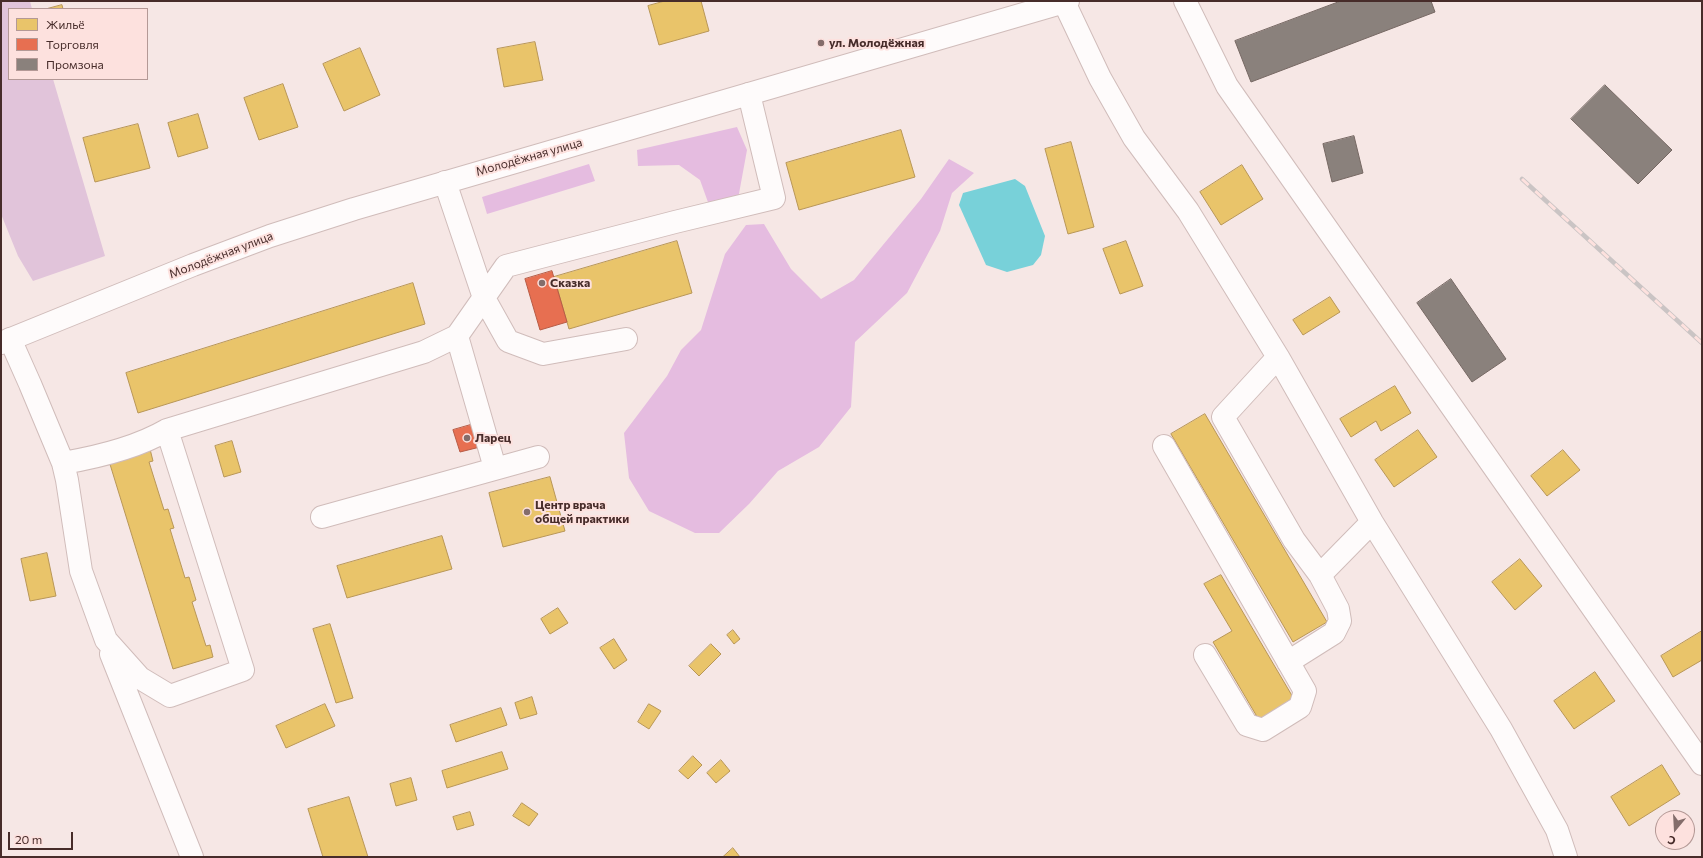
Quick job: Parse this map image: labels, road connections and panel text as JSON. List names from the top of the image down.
{
  "streets": {
    "street": ["Молодёжная улица"]
  },
  "places": [
    "ул. Молодёжная",
    "Сказка",
    "Ларец",
    "Центр врача общей практики"
  ],
  "legend": ["Жильё", "Торговля", "Промзона"],
  "scale_bar": "20 m",
  "north": "bottom"
}
